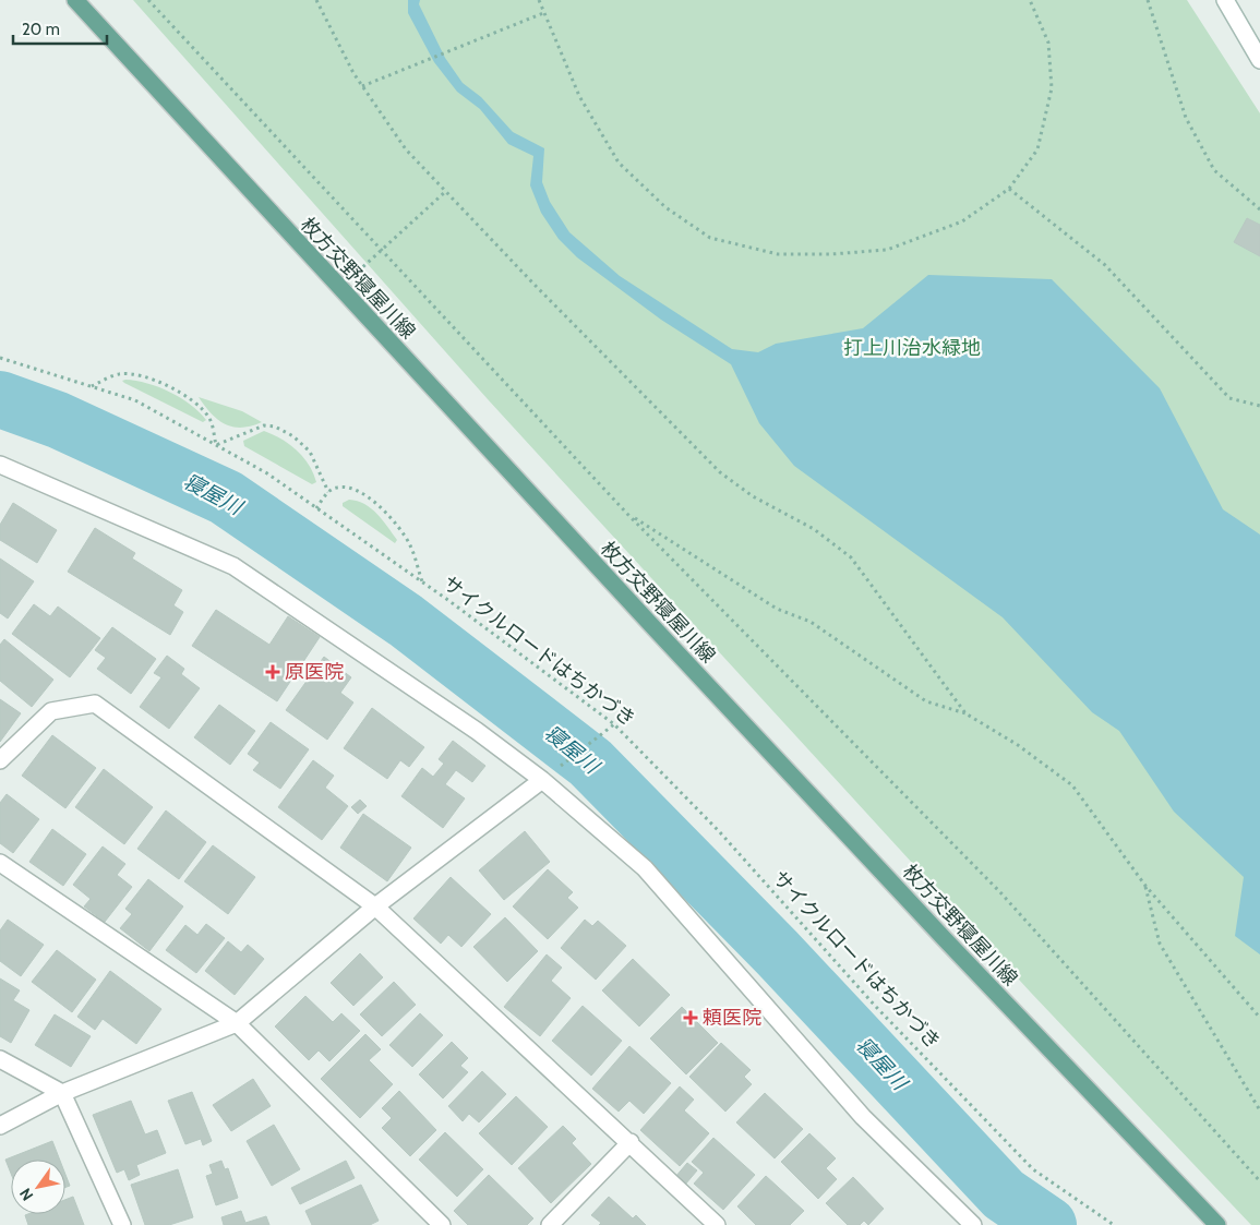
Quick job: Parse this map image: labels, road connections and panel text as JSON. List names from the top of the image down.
{
  "streets": {
    "main road": ["枚方交野寝屋川線"],
    "path": ["サイクルロードはちかづき"]
  },
  "water": ["寝屋川"],
  "parks": ["打上川治水緑地"],
  "places": {
    "health": ["原医院", "頼医院"]
  },
  "scale_bar": "20 m",
  "north": "bottom left"
}
